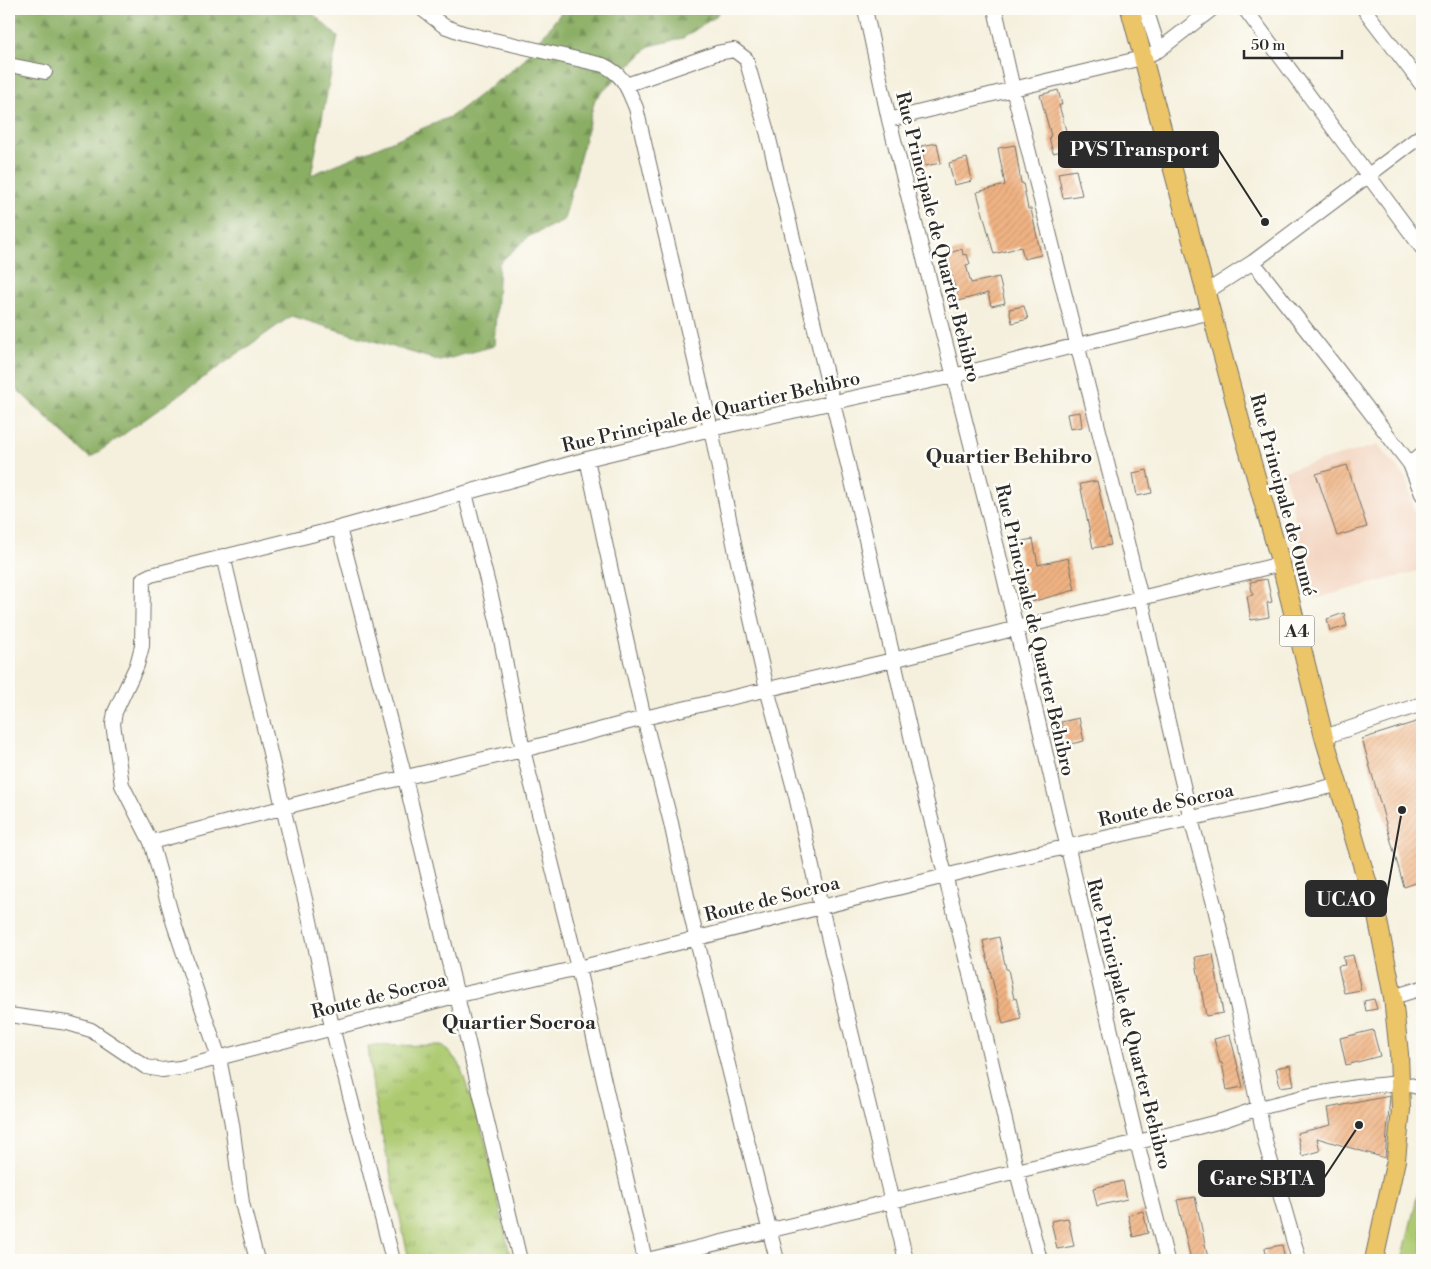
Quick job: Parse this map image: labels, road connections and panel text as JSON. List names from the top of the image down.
{
  "streets": {
    "main road": ["Rue Principale de Oumé", "A4"],
    "street": ["Rue Principale de Quarter Behibro", "Rue Principale de Quartier Behibro", "Route de Socroa"]
  },
  "crossings": [
    ["Rue Principale de Quarter Behibro", "Rue Principale de Quartier Behibro"],
    ["Rue Principale de Quarter Behibro", "Route de Socroa"],
    ["Rue Principale de Quartier Behibro", "Rue Principale de Oumé"],
    ["Rue Principale de Oumé", "Route de Socroa"]
  ],
  "districts": ["Quartier Behibro", "Quartier Socroa"],
  "places": ["PVS Transport", "UCAO", "Gare SBTA"],
  "scale_bar": "50 m"
}
